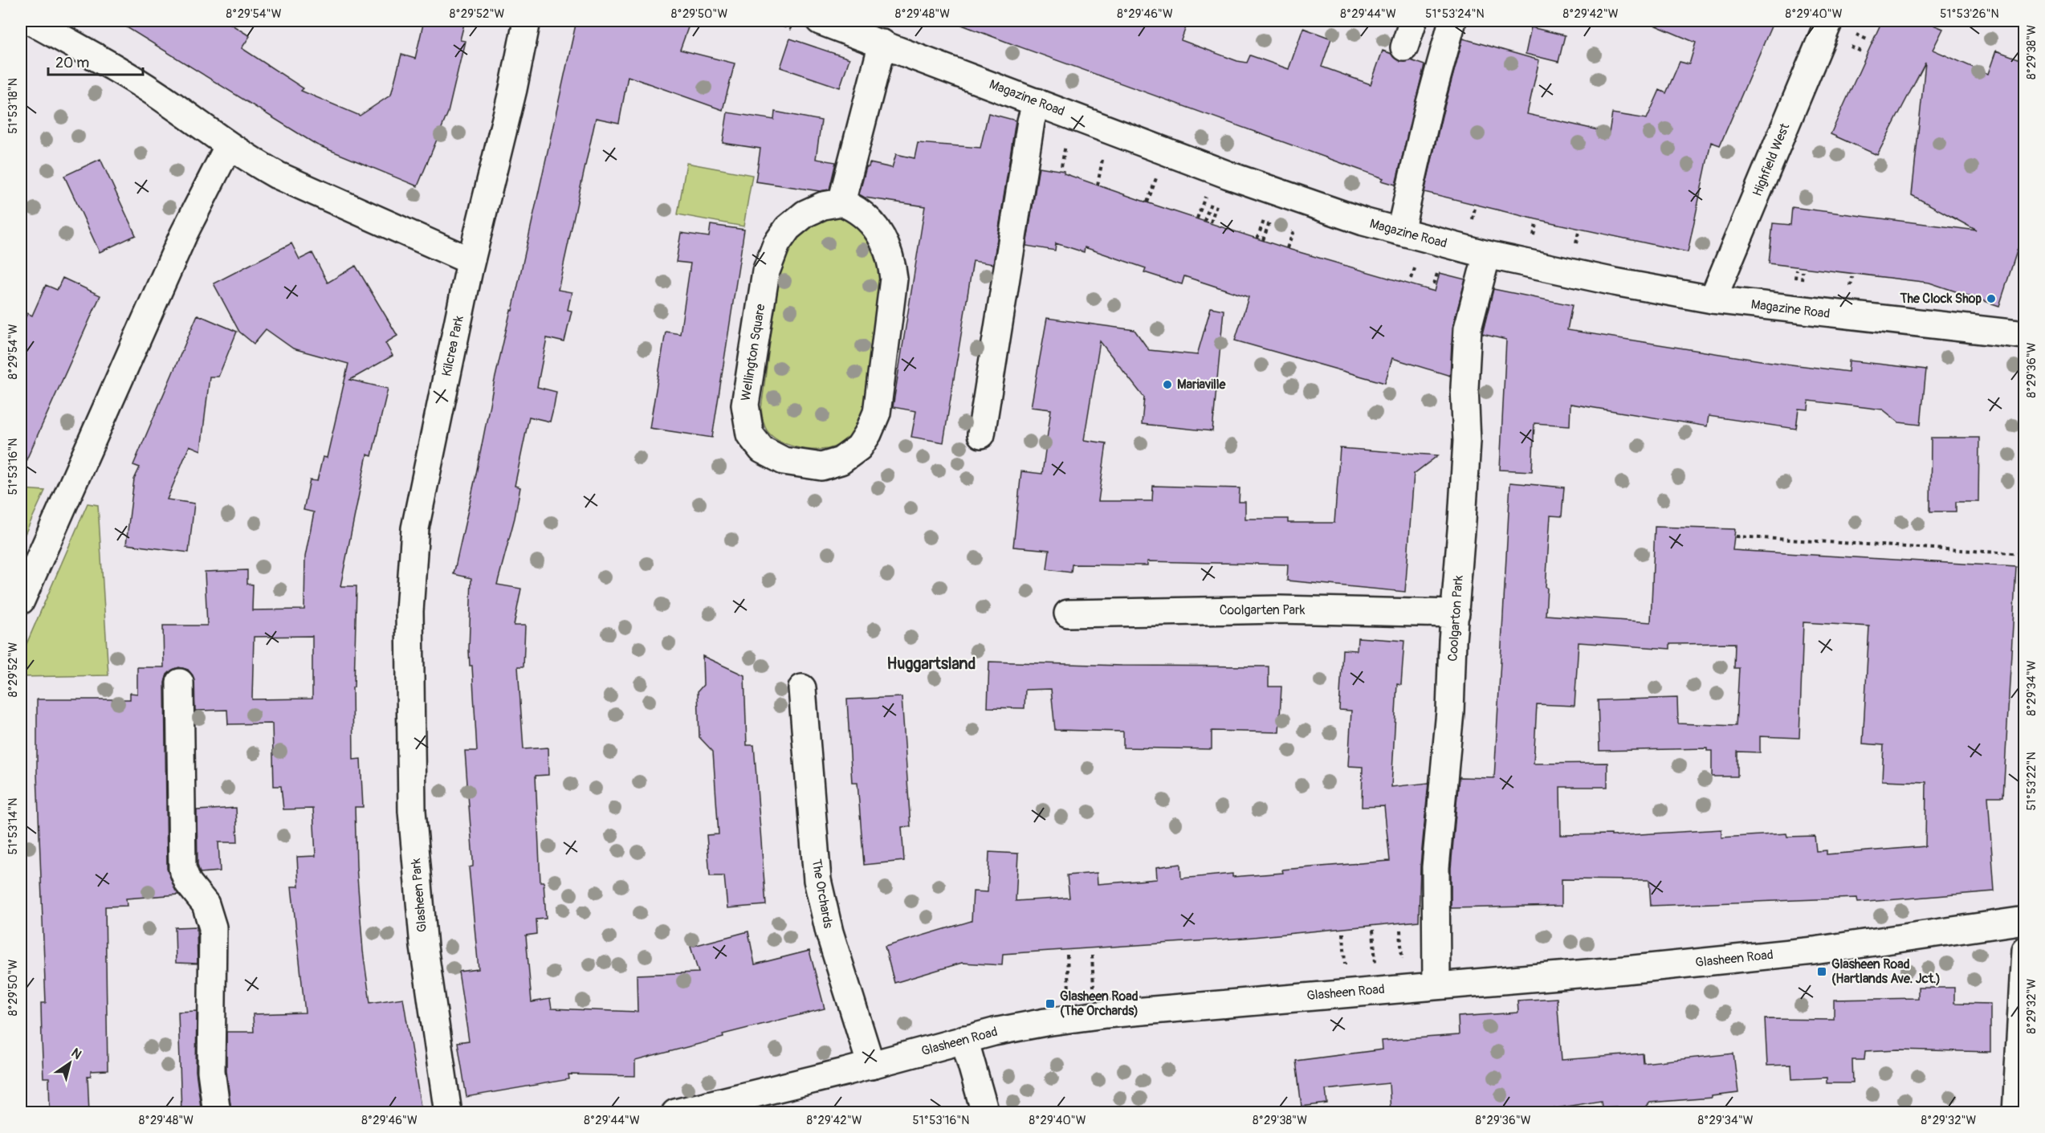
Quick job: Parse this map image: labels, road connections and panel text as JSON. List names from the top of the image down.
{
  "streets": {
    "street": [
      "Magazine Road",
      "Highfield West",
      "Kilcrea Park",
      "Wellington Square",
      "Coolgarten Park",
      "Coolgarton Park",
      "The Orchards",
      "Glasheen Park",
      "Glasheen Road"
    ]
  },
  "crossings": [
    ["Magazine Road", "Highfield West"],
    ["Magazine Road", "Coolgarton Park"],
    ["Kilcrea Park", "Glasheen Park"],
    ["Coolgarten Park", "Coolgarton Park"],
    ["Coolgarton Park", "Glasheen Road"],
    ["The Orchards", "Glasheen Road"]
  ],
  "districts": ["Huggartsland"],
  "places": {
    "other": ["The Clock Shop", "Mariaville"],
    "transit": ["Glasheen Road (Hartlands Ave. Jct.)", "Glasheen Road (The Orchards)"]
  },
  "scale_bar": "20 m",
  "north": "top right",
  "coordinates": [
    "8°29'54\"W",
    "8°29'52\"W",
    "8°29'50\"W",
    "8°29'48\"W",
    "8°29'46\"W",
    "8°29'44\"W",
    "51°53'24\"N",
    "8°29'42\"W",
    "8°29'40\"W",
    "51°53'26\"N",
    "8°29'38\"W",
    "51°53'18\"N",
    "8°29'36\"W",
    "51°53'16\"N",
    "8°29'34\"W",
    "51°53'22\"N",
    "51°53'14\"N",
    "8°29'32\"W"
  ]
}
